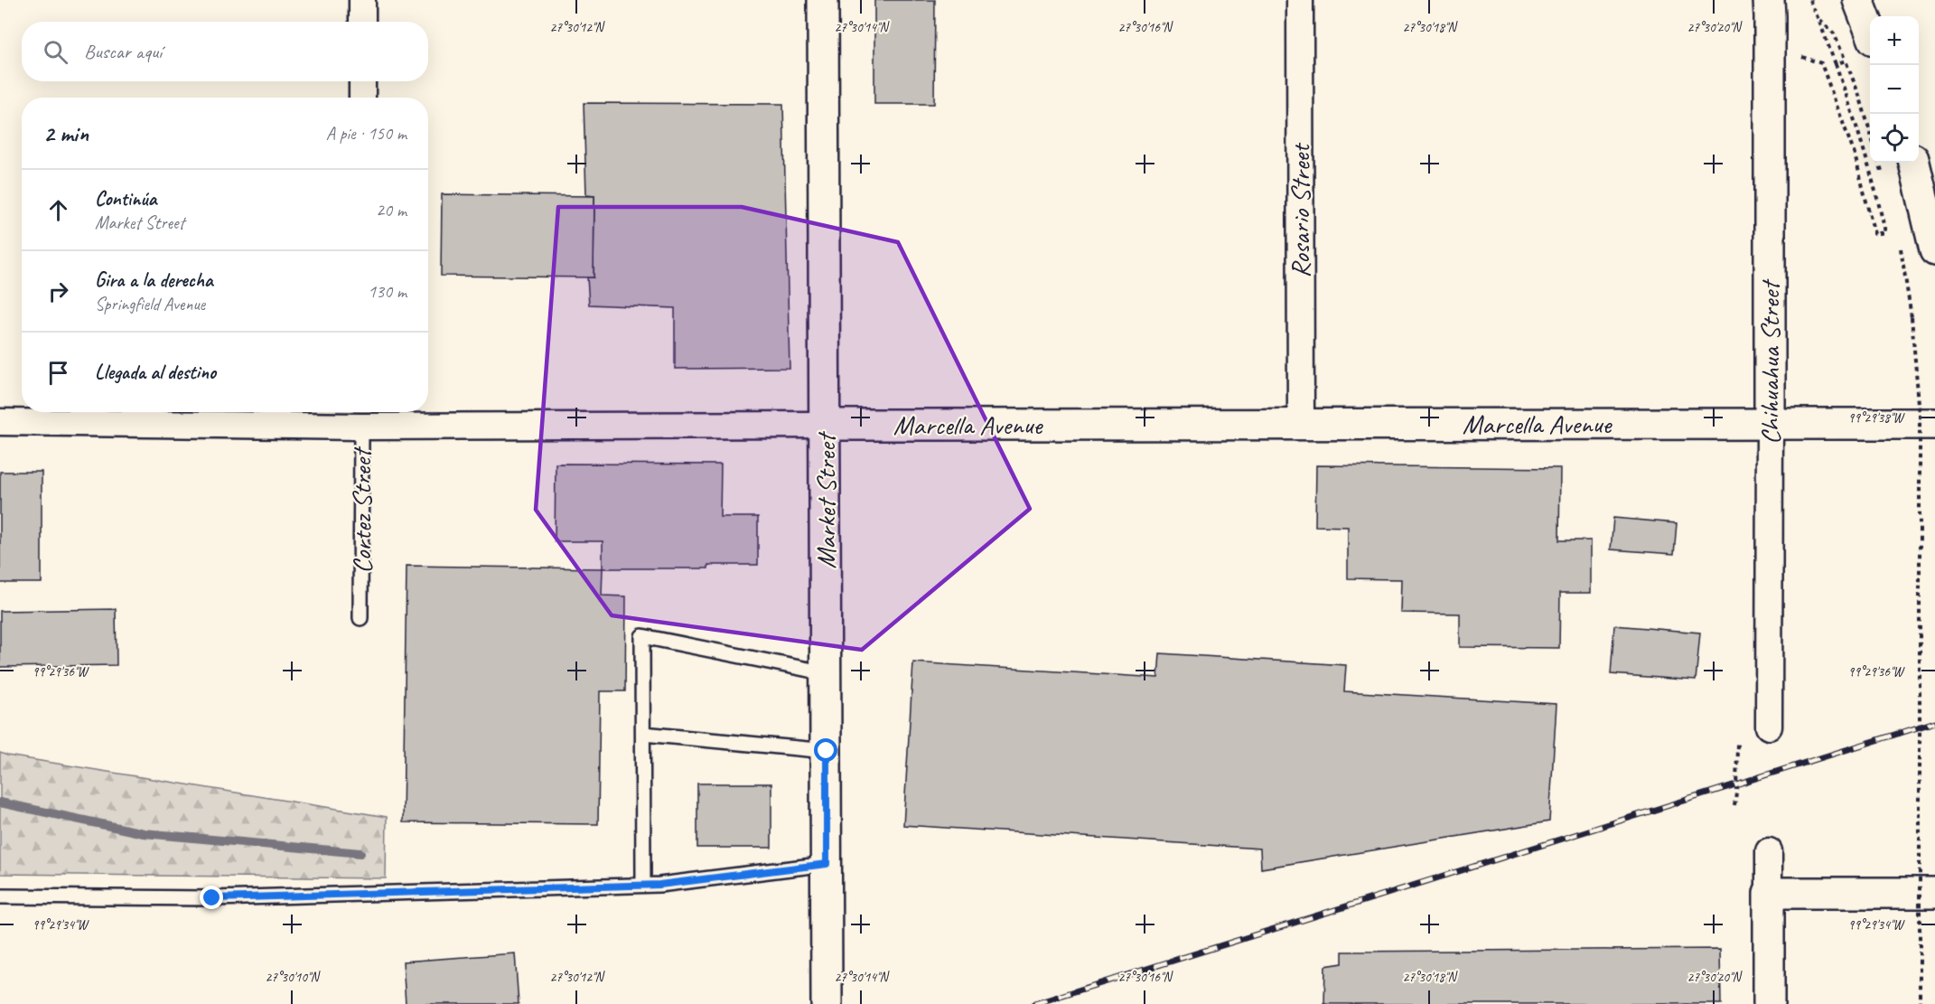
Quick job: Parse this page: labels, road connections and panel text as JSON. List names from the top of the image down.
{
  "streets": {
    "street": [
      "Rosario Street",
      "Chihuahua Street",
      "Marcella Avenue",
      "Market Street"
    ],
    "lane": ["Cortez Street"]
  },
  "crossings": [
    ["Rosario Street", "Marcella Avenue"],
    ["Chihuahua Street", "Marcella Avenue"],
    ["Marcella Avenue", "Market Street"],
    ["Marcella Avenue", "Cortez Street"]
  ],
  "page": {
    "map_buttons": ["+", "−"],
    "search": "Buscar aquí",
    "heading": ["2 min", "A pie · 150 m"],
    "list": [
      ["Continúa", "Market Street", "20 m"],
      ["Gira a la derecha", "Springfield Avenue", "130 m"],
      "Llegada al destino"
    ]
  },
  "coordinates": [
    "27°30'12\"N",
    "27°30'14\"N",
    "27°30'16\"N",
    "27°30'18\"N",
    "27°30'20\"N",
    "99°29'38\"W",
    "99°29'36\"W",
    "99°29'34\"W",
    "27°30'10\"N"
  ]
}
